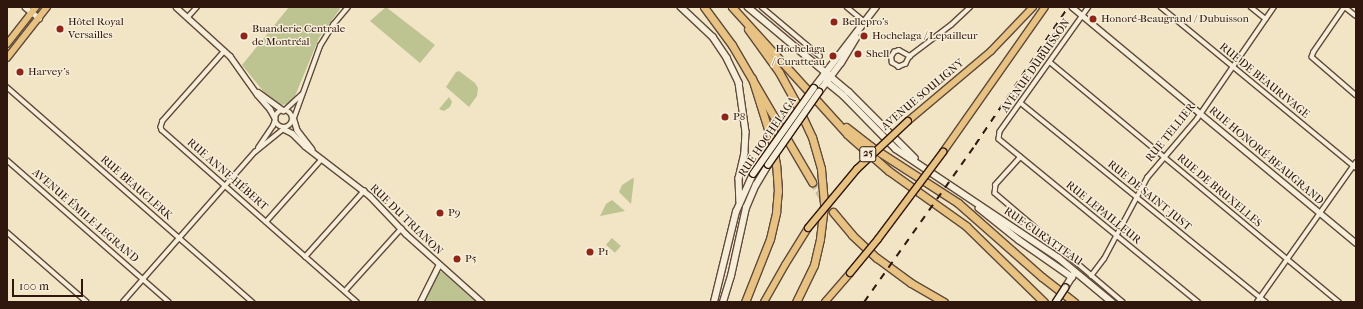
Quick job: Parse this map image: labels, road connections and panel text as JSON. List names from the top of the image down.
{
  "streets": {
    "highway": ["25"],
    "main road": ["AVENUE SOULIGNY", "RUE HOCHELAGA", "RUE CURATTEAU"],
    "street": [
      "AVENUE DUBUISSON",
      "RUE DE BEAURIVAGE",
      "RUE TELLIER",
      "RUE HONORÉ-BEAUGRAND",
      "RUE ANNE-HÉBERT",
      "RUE BEAUCLERK",
      "RUE DE BRUXELLES",
      "RUE DE SAINT-JUST",
      "RUE LEPAILLEUR",
      "AVENUE ÉMILE-LEGRAND",
      "RUE DU TRIANON"
    ]
  },
  "crossings": [
    ["AVENUE DUBUISSON", "RUE HONORÉ-BEAUGRAND"],
    ["AVENUE DUBUISSON", "RUE DE BRUXELLES"],
    ["AVENUE DUBUISSON", "RUE DE SAINT-JUST"],
    ["AVENUE DUBUISSON", "RUE LEPAILLEUR"],
    ["RUE DE BEAURIVAGE", "RUE TELLIER"],
    ["RUE TELLIER", "RUE HONORÉ-BEAUGRAND"],
    ["RUE TELLIER", "RUE DE BRUXELLES"],
    ["RUE TELLIER", "RUE DE SAINT-JUST"],
    ["RUE TELLIER", "RUE LEPAILLEUR"],
    ["RUE TELLIER", "RUE CURATTEAU"],
    ["RUE HOCHELAGA", "RUE CURATTEAU"],
    ["RUE LEPAILLEUR", "RUE CURATTEAU"]
  ],
  "places": [
    "Honoré-Beaugrand / Dubuisson",
    "Bellepro's",
    "Hôtel Royal Versailles",
    "Buanderie Centrale de Montréal",
    "Hochelaga / Lepailleur",
    "Shell",
    "Hochelaga / Curatteau",
    "Harvey's",
    "P8",
    "P9",
    "P1",
    "P5"
  ],
  "scale_bar": "100 m"
}
